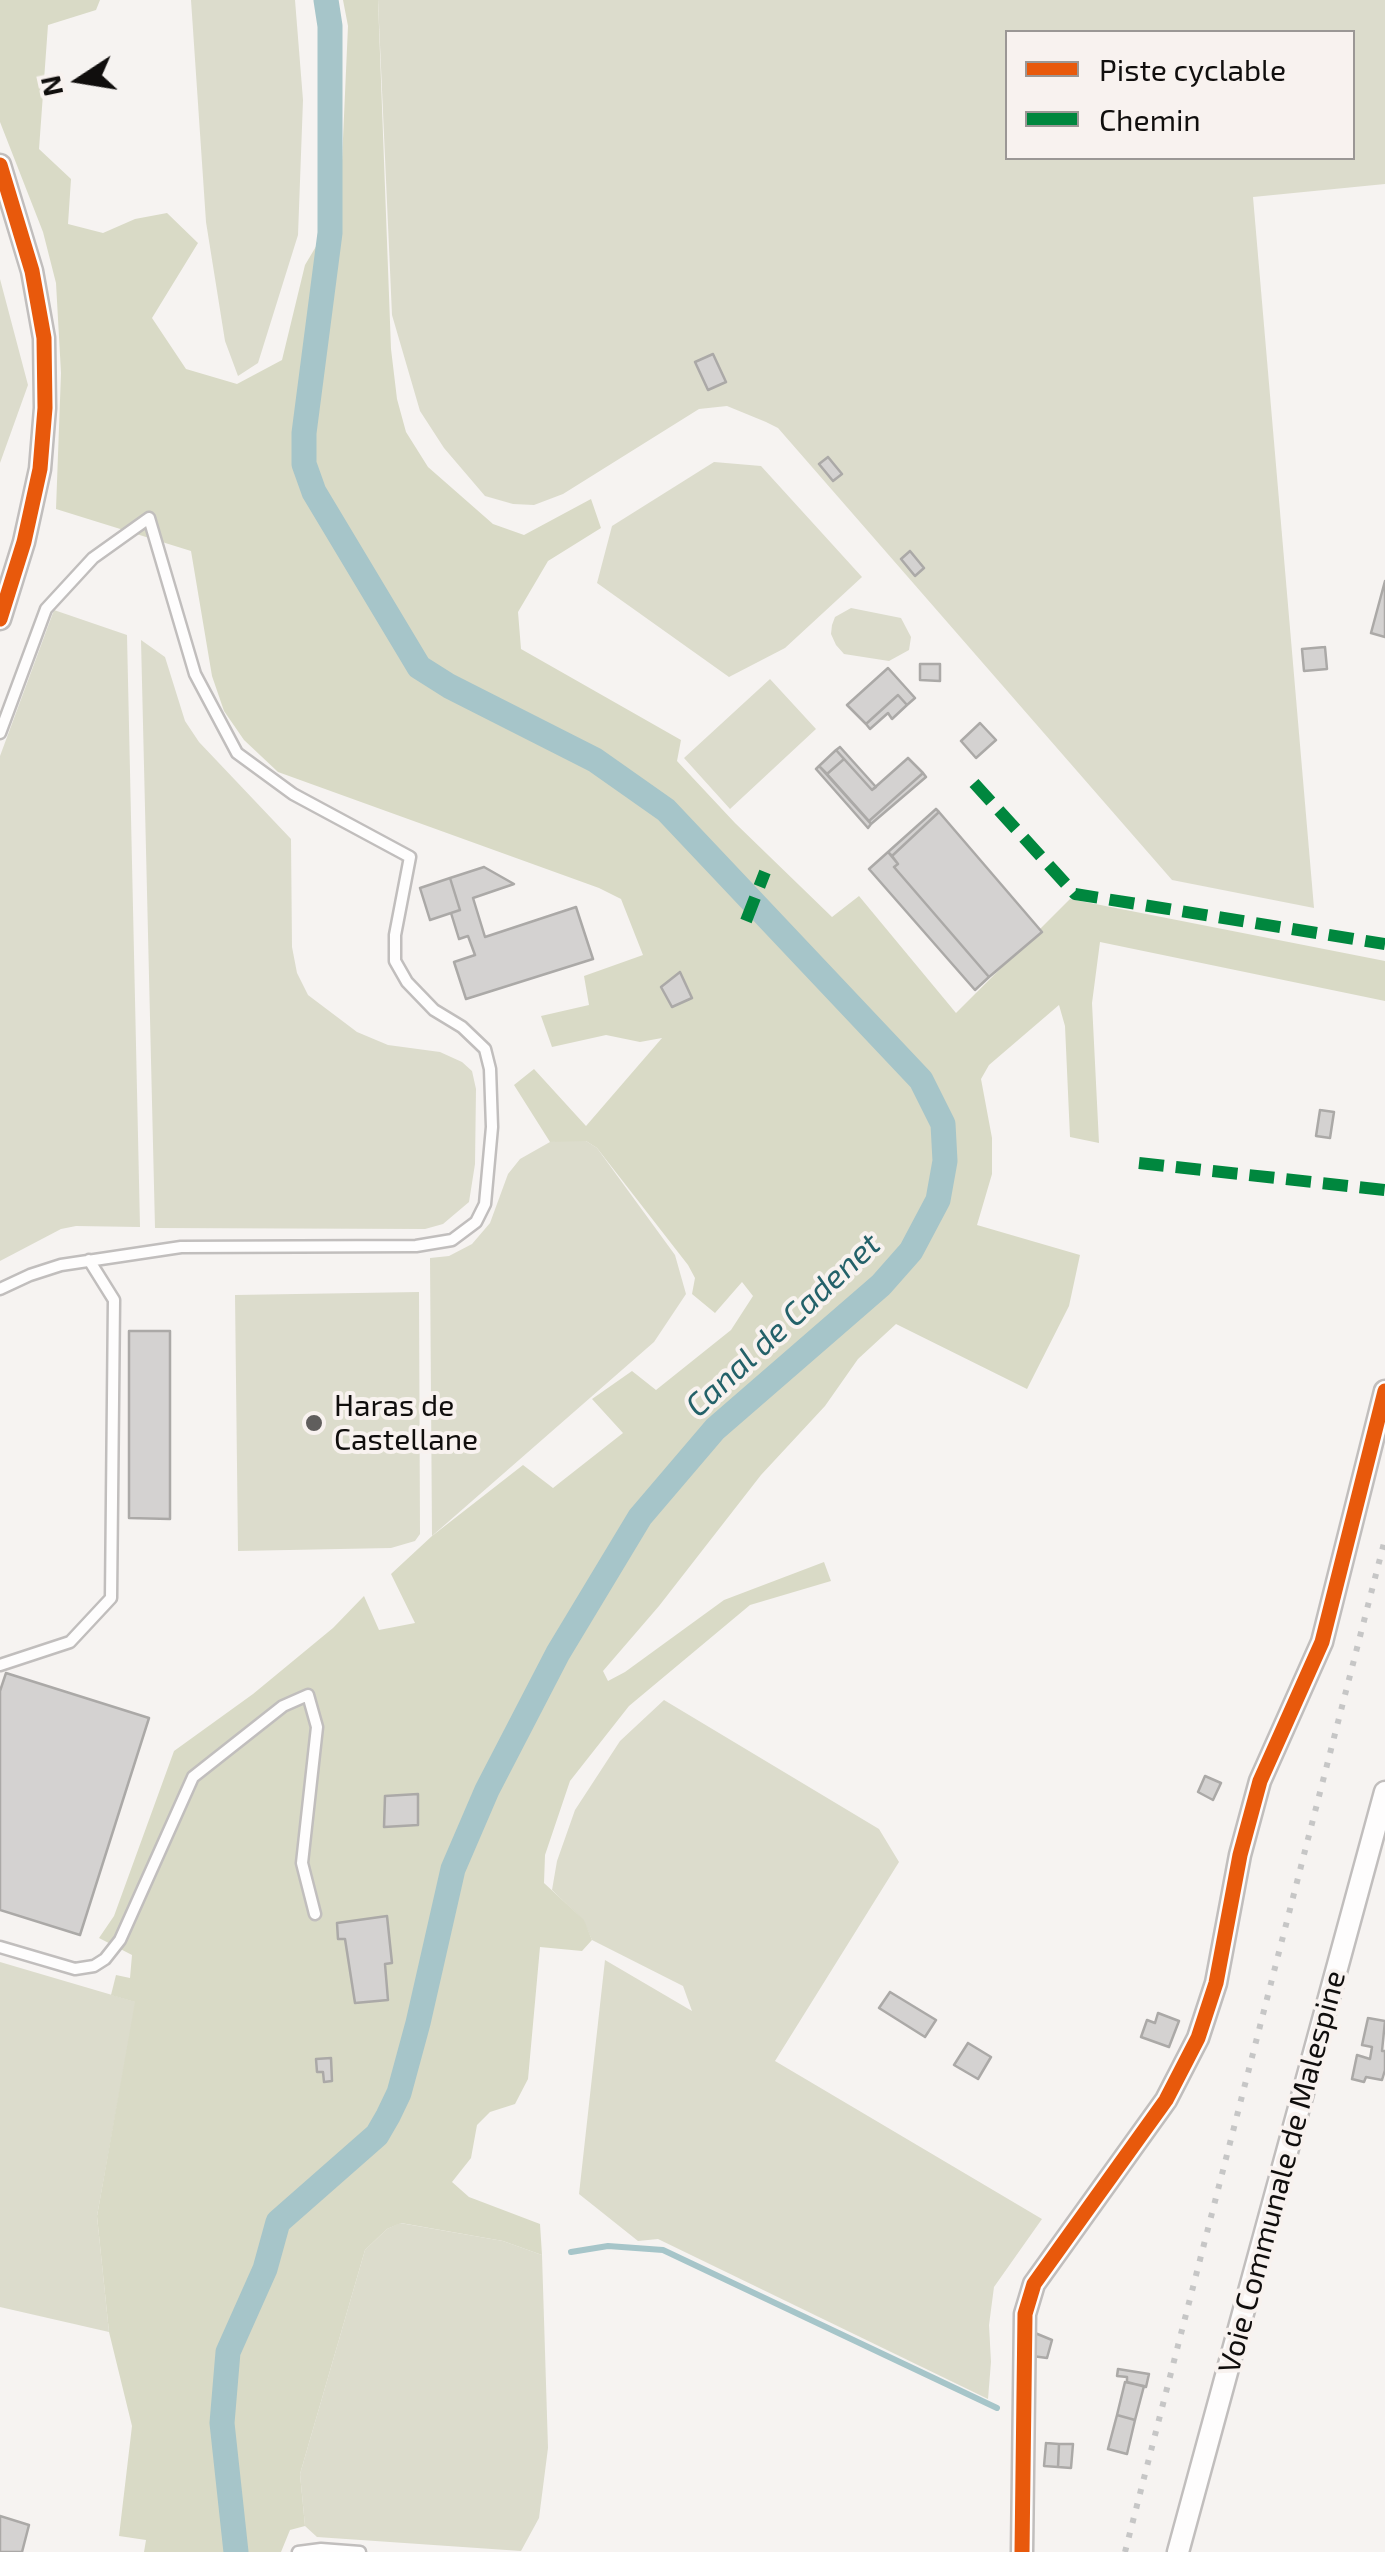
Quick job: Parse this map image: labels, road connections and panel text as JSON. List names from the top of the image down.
{
  "streets": {
    "street": ["Voie Communale de Malespine"]
  },
  "water": ["Canal de Cadenet"],
  "places": ["Haras de Castellane"],
  "legend": ["Piste cyclable", "Chemin"],
  "north": "left"
}
